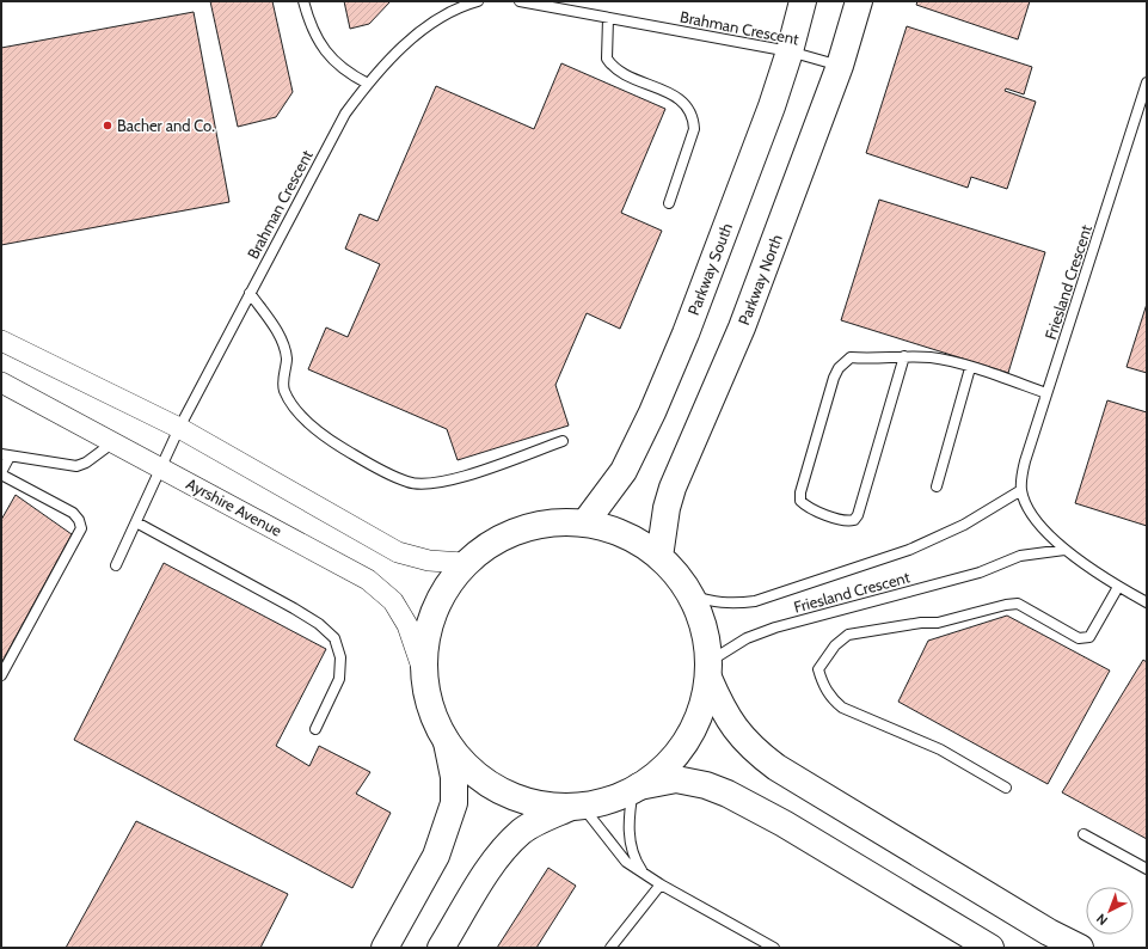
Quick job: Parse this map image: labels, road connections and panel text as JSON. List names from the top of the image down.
{
  "streets": {
    "main road": ["Parkway South", "Parkway North"],
    "street": ["Ayrshire Avenue"],
    "lane": ["Brahman Crescent", "Friesland Crescent"]
  },
  "crossings": [
    ["Brahman Crescent", "Parkway South"],
    ["Brahman Crescent", "Parkway North"],
    ["Brahman Crescent", "Ayrshire Avenue"]
  ],
  "places": ["Bacher and Co."],
  "north": "bottom left"
}
